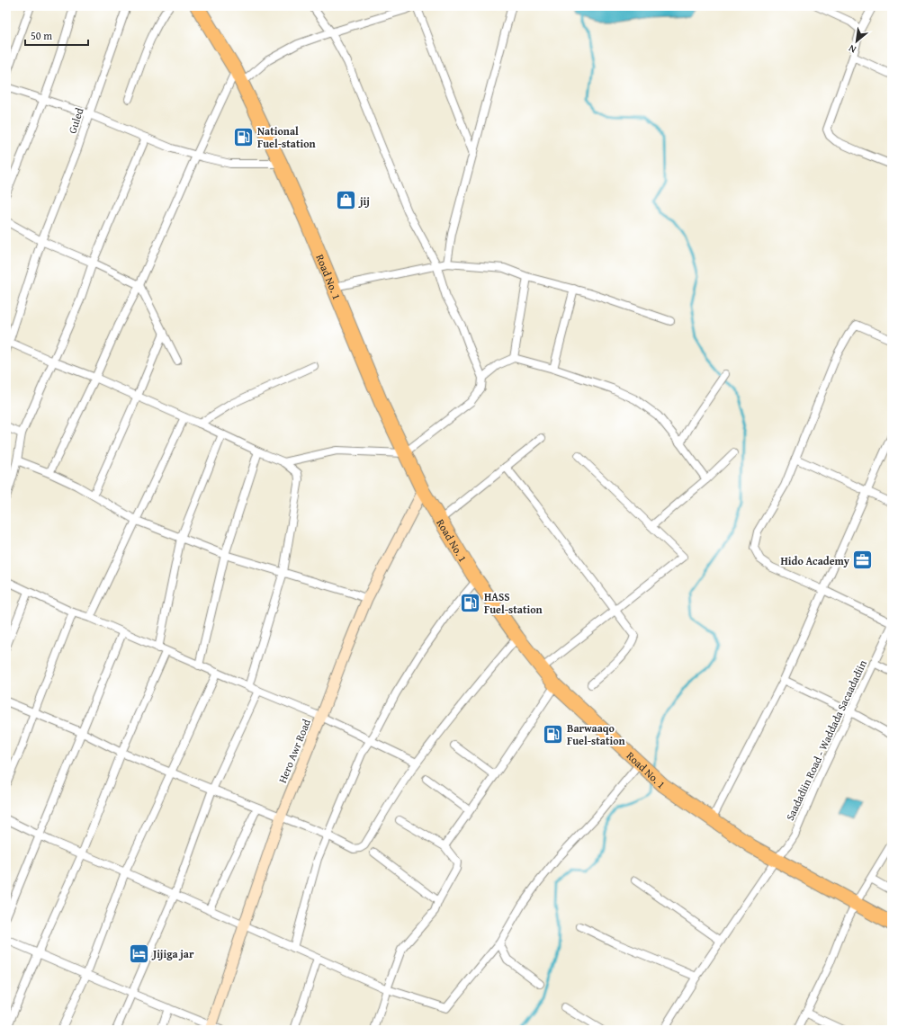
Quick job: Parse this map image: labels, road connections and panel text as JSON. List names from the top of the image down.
{
  "streets": {
    "highway": ["Road No. 1"],
    "main road": ["Hero Awr Road"],
    "street": ["Guled", "Saadadiin Road - Waddada Sacaadadiin"]
  },
  "crossings": [
    ["Road No. 1", "Saadadiin Road - Waddada Sacaadadiin"],
    ["Road No. 1", "Hero Awr Road"]
  ],
  "places": {
    "fuel station": ["National Fuel-station", "HASS Fuel-station", "Barwaaqo Fuel-station"],
    "shop": ["jij"],
    "office": ["Hido Academy"],
    "hotel": ["Jijiga jar"]
  },
  "scale_bar": "50 m",
  "north": "bottom left"
}
